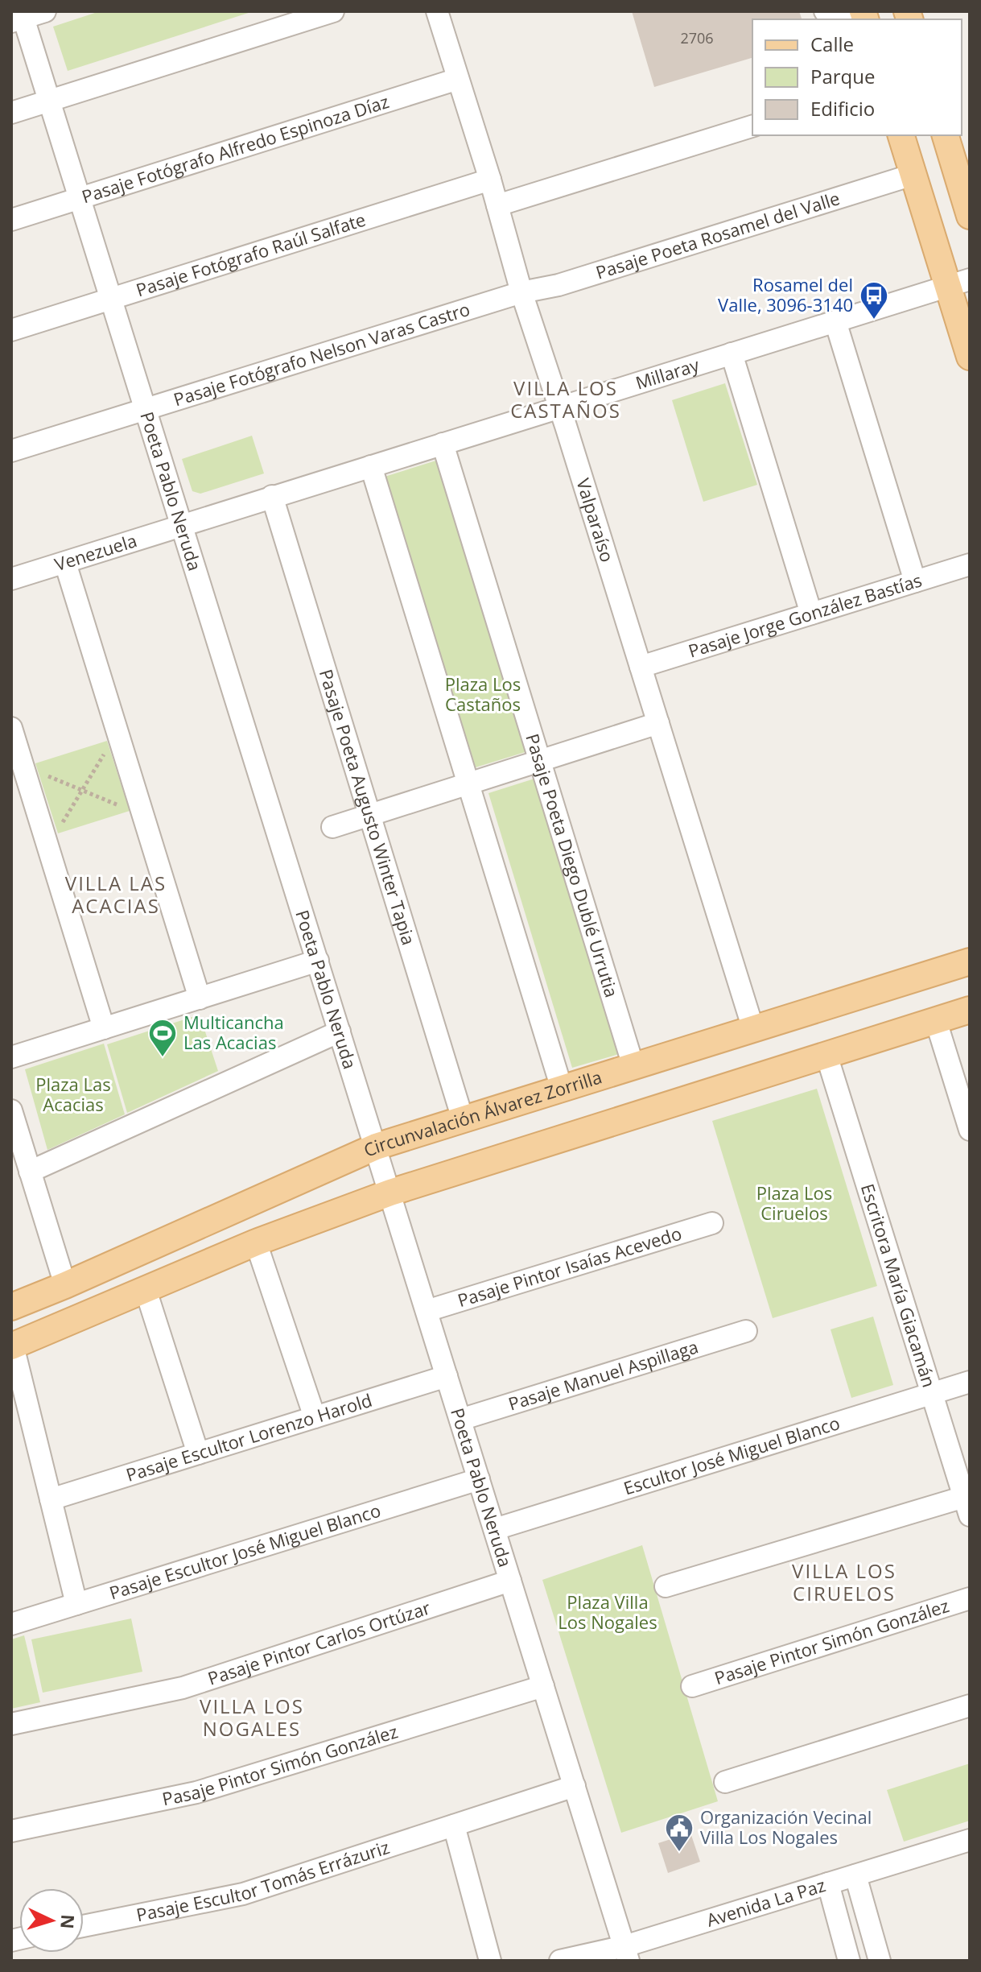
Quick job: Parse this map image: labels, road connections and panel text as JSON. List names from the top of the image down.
{
  "streets": {
    "main road": ["Circunvalación Álvarez Zorrilla"],
    "street": [
      "Pasaje Fotógrafo Alfredo Espinoza Díaz",
      "Pasaje Poeta Rosamel del Valle",
      "Pasaje Fotógrafo Raúl Salfate",
      "Pasaje Fotógrafo Nelson Varas Castro",
      "Millaray",
      "Poeta Pablo Neruda",
      "Valparaíso",
      "Venezuela",
      "Pasaje Jorge González Bastías",
      "Pasaje Poeta Augusto Winter Tapia",
      "Pasaje Poeta Diego Dublé Urrutia",
      "Pasaje Pintor Isaías Acevedo",
      "Escritora María Giacamán",
      "Pasaje Manuel Aspillaga",
      "Pasaje Escultor Lorenzo Harold",
      "Escultor José Miguel Blanco",
      "Pasaje Escultor José Miguel Blanco",
      "Pasaje Pintor Simón González",
      "Pasaje Pintor Carlos Ortúzar",
      "Pasaje Escultor Tomás Errázuriz",
      "Avenida La Paz"
    ]
  },
  "crossings": [
    ["Pasaje Fotógrafo Alfredo Espinoza Díaz", "Poeta Pablo Neruda"],
    ["Pasaje Fotógrafo Alfredo Espinoza Díaz", "Valparaíso"],
    ["Pasaje Poeta Rosamel del Valle", "Pasaje Fotógrafo Nelson Varas Castro"],
    ["Pasaje Poeta Rosamel del Valle", "Valparaíso"],
    ["Pasaje Fotógrafo Raúl Salfate", "Poeta Pablo Neruda"],
    ["Pasaje Fotógrafo Raúl Salfate", "Valparaíso"],
    ["Pasaje Fotógrafo Nelson Varas Castro", "Poeta Pablo Neruda"],
    ["Pasaje Fotógrafo Nelson Varas Castro", "Valparaíso"],
    ["Millaray", "Poeta Pablo Neruda"],
    ["Millaray", "Valparaíso"],
    ["Millaray", "Venezuela"],
    ["Millaray", "Pasaje Poeta Augusto Winter Tapia"],
    ["Millaray", "Pasaje Poeta Diego Dublé Urrutia"],
    ["Poeta Pablo Neruda", "Venezuela"],
    ["Poeta Pablo Neruda", "Circunvalación Álvarez Zorrilla"],
    ["Poeta Pablo Neruda", "Pasaje Pintor Isaías Acevedo"],
    ["Poeta Pablo Neruda", "Pasaje Manuel Aspillaga"],
    ["Poeta Pablo Neruda", "Pasaje Escultor Lorenzo Harold"],
    ["Poeta Pablo Neruda", "Escultor José Miguel Blanco"],
    ["Poeta Pablo Neruda", "Pasaje Escultor José Miguel Blanco"],
    ["Poeta Pablo Neruda", "Pasaje Pintor Simón González"],
    ["Poeta Pablo Neruda", "Pasaje Pintor Carlos Ortúzar"],
    ["Poeta Pablo Neruda", "Pasaje Escultor Tomás Errázuriz"],
    ["Poeta Pablo Neruda", "Avenida La Paz"],
    ["Valparaíso", "Pasaje Jorge González Bastías"],
    ["Valparaíso", "Circunvalación Álvarez Zorrilla"],
    ["Pasaje Poeta Augusto Winter Tapia", "Circunvalación Álvarez Zorrilla"],
    ["Pasaje Poeta Diego Dublé Urrutia", "Circunvalación Álvarez Zorrilla"],
    ["Escritora María Giacamán", "Escultor José Miguel Blanco"]
  ],
  "districts": [
    "VILLA LOS CASTAÑOS",
    "VILLA LAS ACACIAS",
    "VILLA LOS CIRUELOS",
    "VILLA LOS NOGALES"
  ],
  "parks": [
    "Plaza Los Castaños",
    "Plaza Las Acacias",
    "Plaza Los Ciruelos",
    "Plaza Villa Los Nogales"
  ],
  "places": {
    "bus stop": ["Rosamel del Valle, 3096-3140"],
    "sports": ["Multicancha Las Acacias"],
    "public building": ["Organización Vecinal Villa Los Nogales"]
  },
  "house_numbers": ["2706"],
  "legend": ["Calle", "Parque", "Edificio"],
  "north": "right"
}
